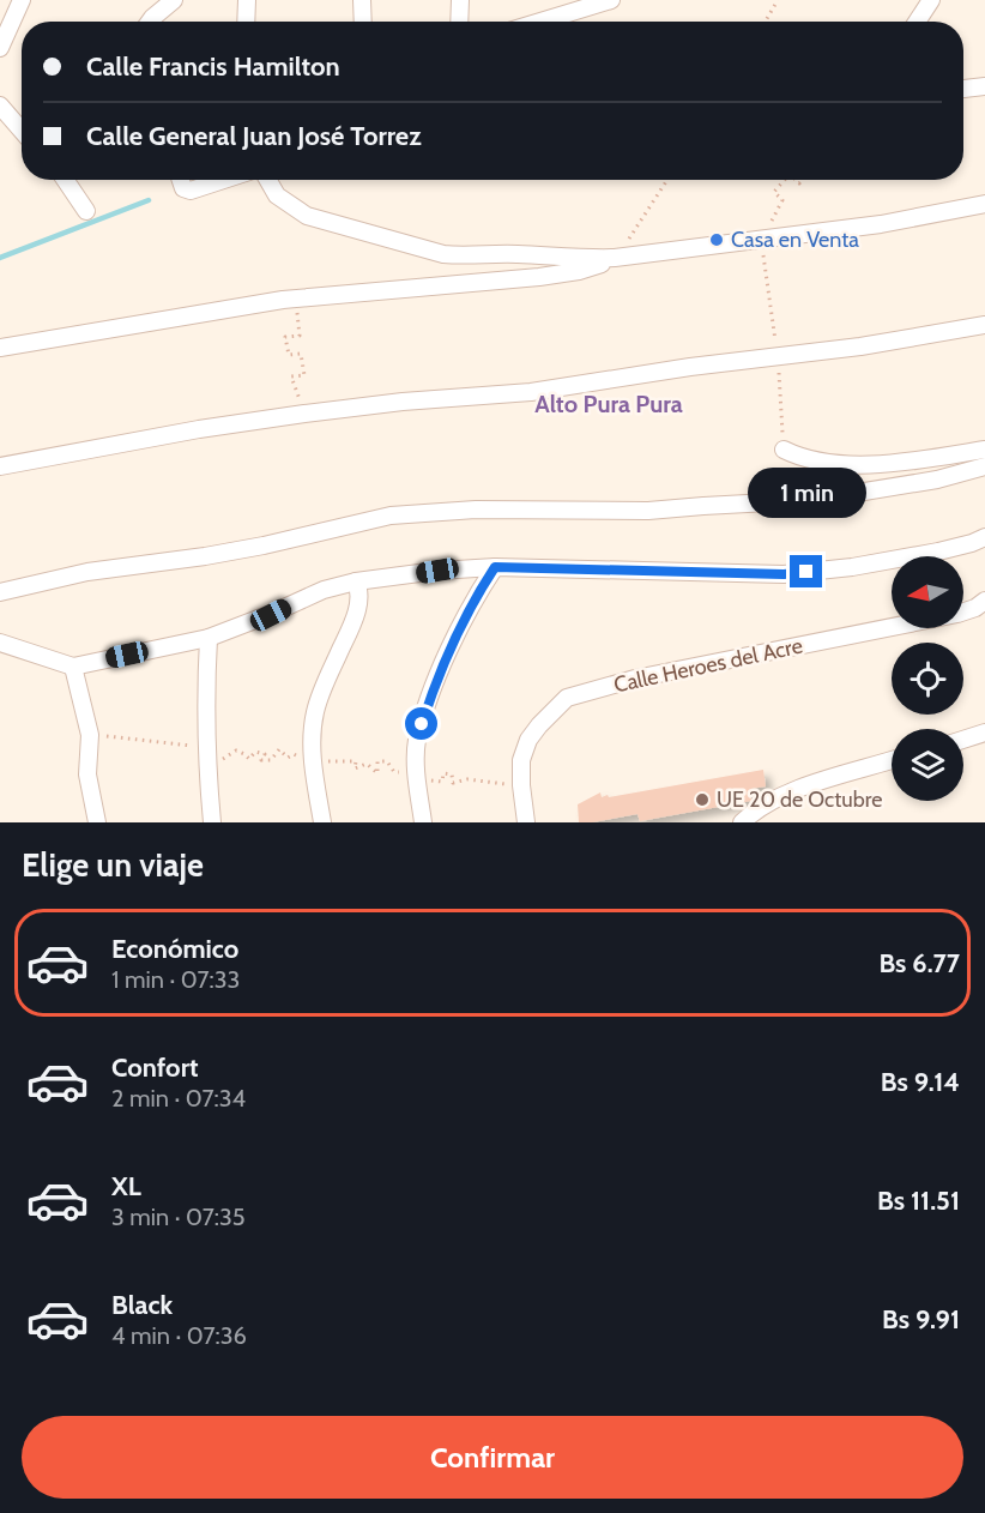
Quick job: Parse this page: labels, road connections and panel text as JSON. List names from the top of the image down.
{
  "streets": {
    "street": ["Calle Heroes del Acre"]
  },
  "districts": ["Alto Pura Pura"],
  "places": ["Casa en Venta", "UE 20 de Octubre"],
  "north": "left",
  "page": {
    "banner": ["Calle Francis Hamilton", "Calle General Juan José Torrez"],
    "bubble": "1 min",
    "heading": "Elige un viaje",
    "list": [
      {
        "name": "Económico",
        "note": "1 min · 07:33",
        "value": "Bs 6.77"
      },
      {
        "name": "Confort",
        "note": "2 min · 07:34",
        "value": "Bs 9.14"
      },
      {
        "name": "XL",
        "note": "3 min · 07:35",
        "value": "Bs 11.51"
      },
      {
        "name": "Black",
        "note": "4 min · 07:36",
        "value": "Bs 9.91"
      }
    ],
    "buttons": "Confirmar"
  }
}
